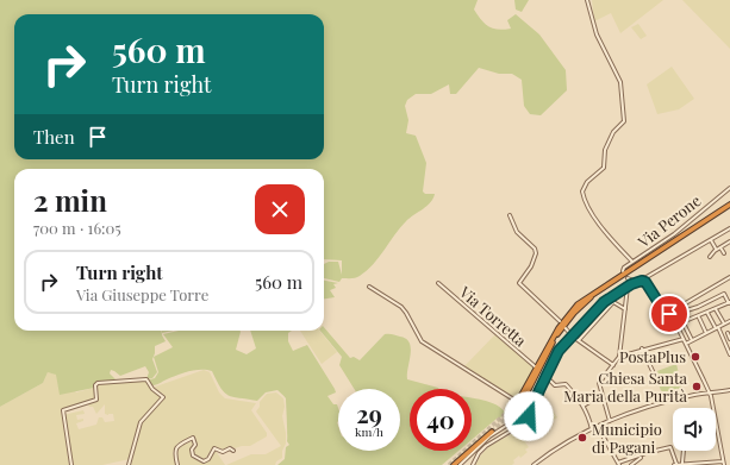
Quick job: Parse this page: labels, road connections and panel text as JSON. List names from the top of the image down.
{
  "streets": {
    "street": ["Via Perone", "Via Torretta"]
  },
  "places": ["PostaPlus", "Chiesa Santa Maria della Purità", "Municipio di Pagani"],
  "page": {
    "turn": ["560 m", "Turn right"],
    "then": "Then",
    "heading": ["2 min", "700 m · 16:05"],
    "list": [
      {
        "name": "Turn right",
        "note": "Via Giuseppe Torre",
        "value": "560 m"
      }
    ],
    "speed": "29 km/h",
    "limit": "40"
  }
}
